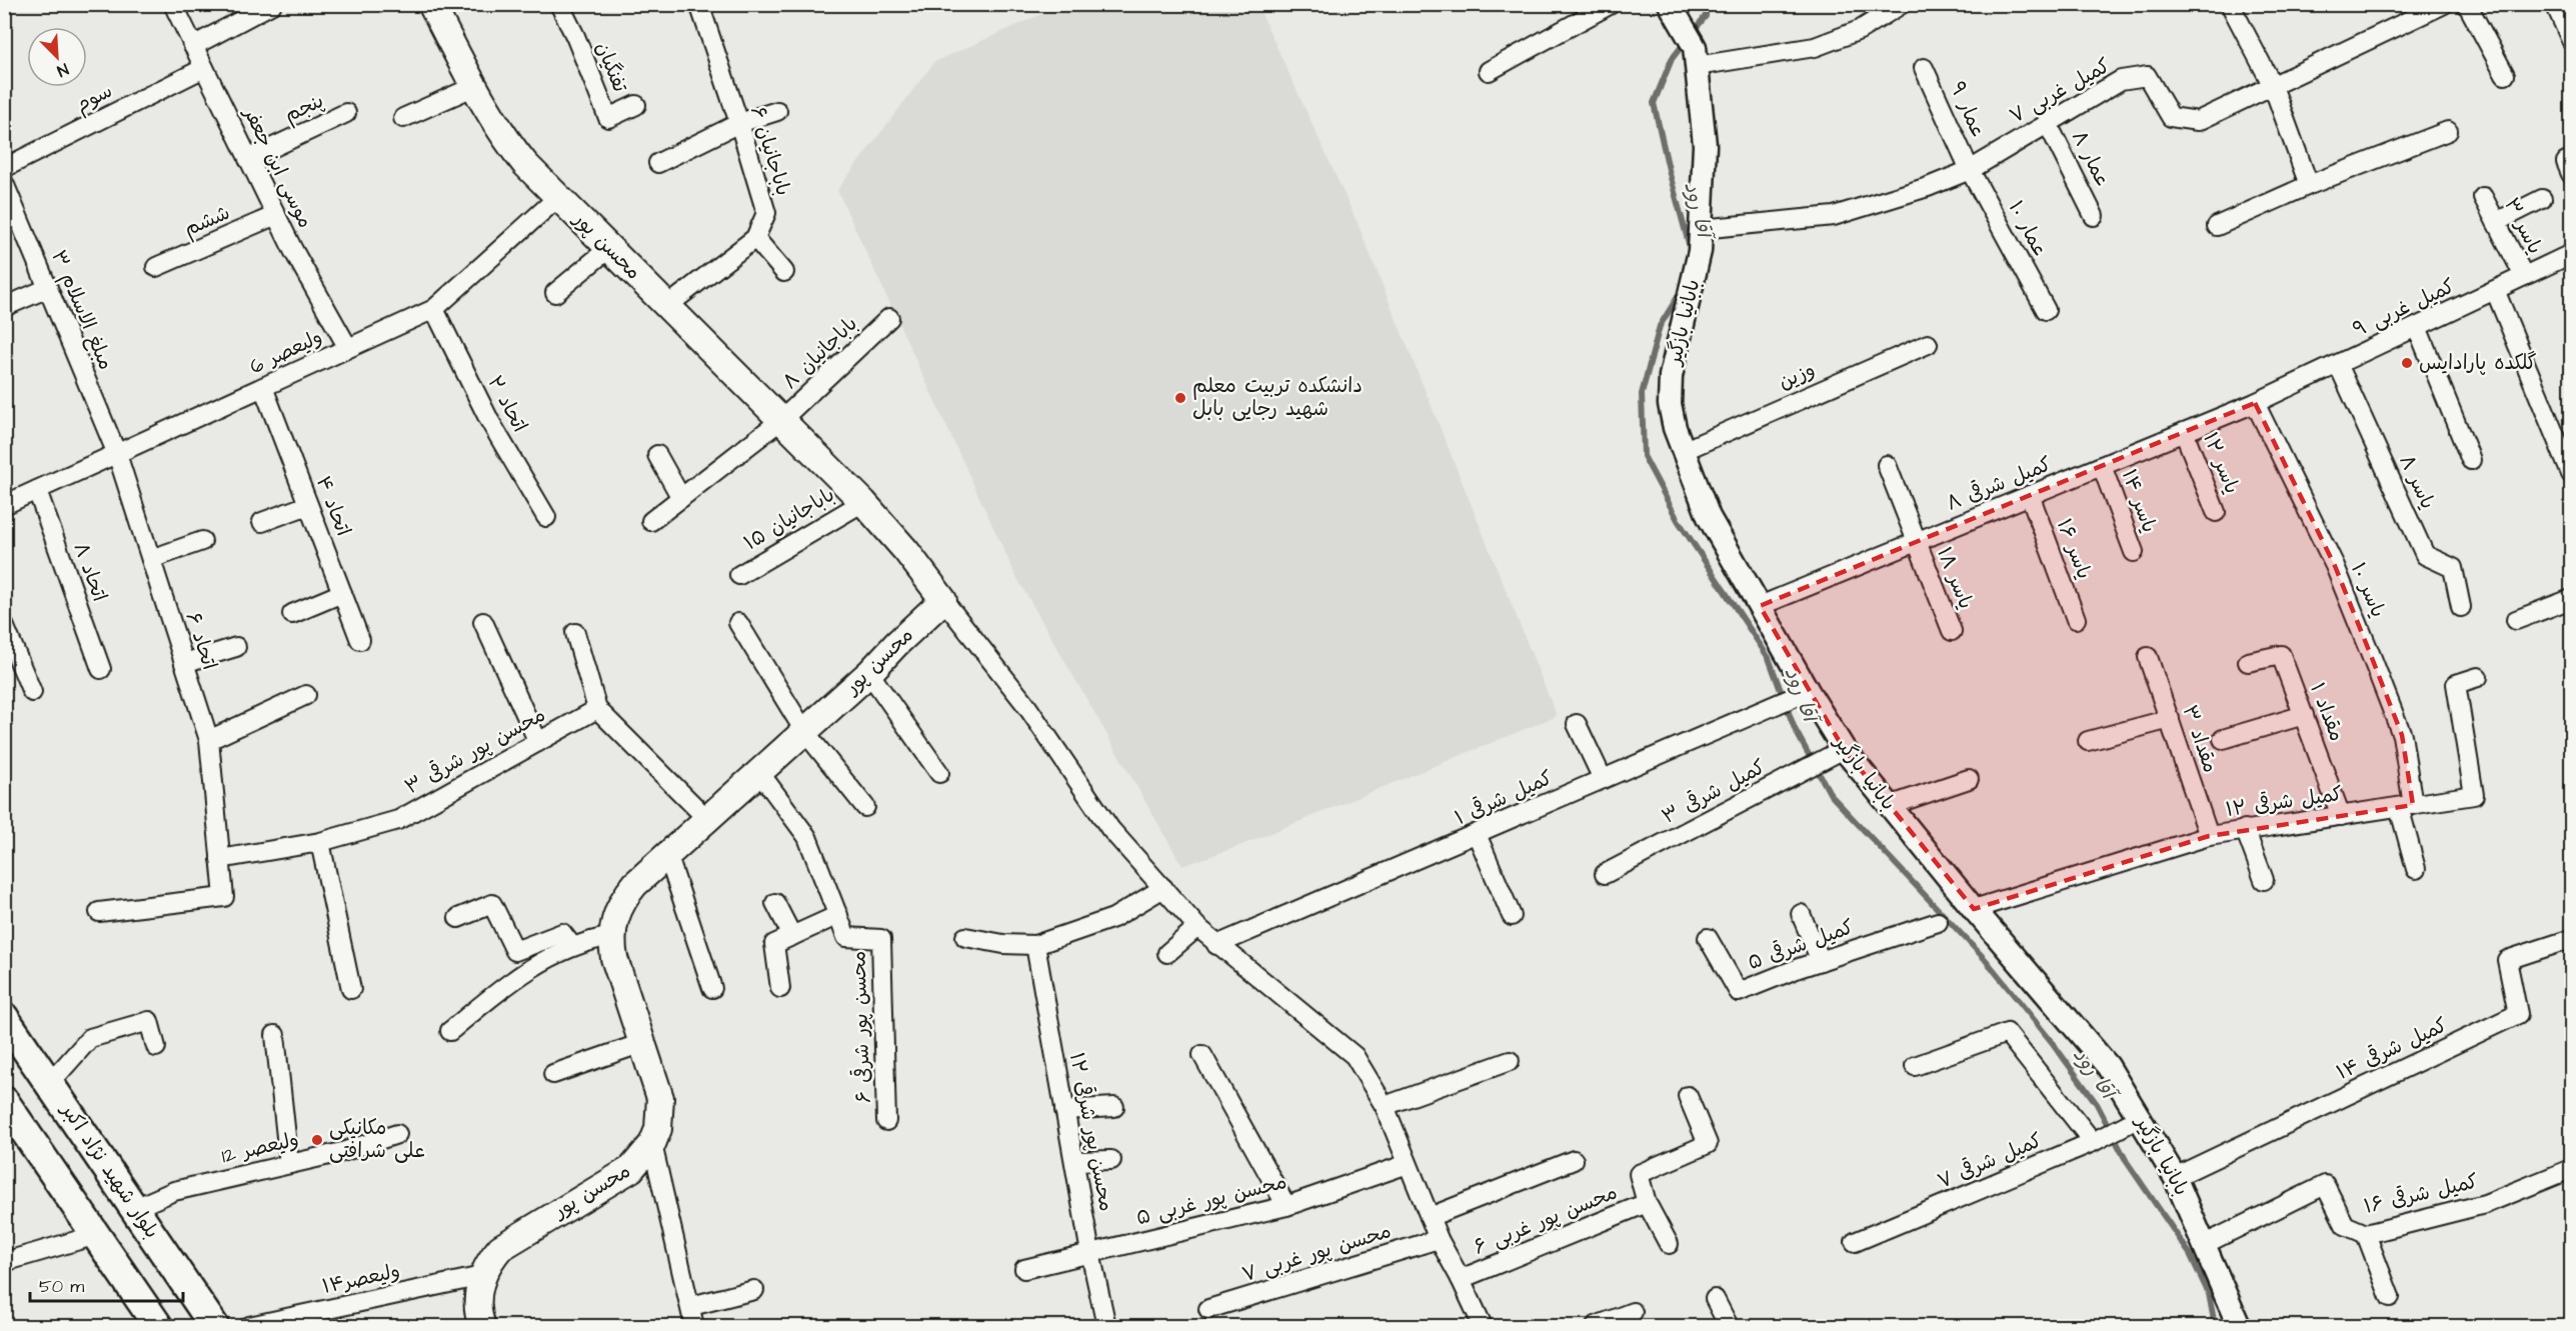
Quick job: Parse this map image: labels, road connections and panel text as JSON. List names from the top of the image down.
{
  "streets": {
    "main road": ["محسن پور", "بلوار شهید نژاد اکبر"],
    "street": [
      "تفنگیان",
      "کمیل غربی ۷",
      "سوم",
      "پنجم",
      "عمار ۹",
      "باباجانیان ۶",
      "عمار ۸",
      "موسی ابن جعفر",
      "ششم",
      "یاسر ۳",
      "عمار ۱۰",
      "کمیل غربی ۹",
      "مبلغ الاسلام ۳",
      "بابانیا بازگیر",
      "ولیعصر 6",
      "باباجانیان ۸",
      "وزین",
      "اتحاد ۲",
      "یاسر ۱۲",
      "یاسر ۸",
      "کمیل شرقی ۸",
      "یاسر ۱۴",
      "اتحاد ۴",
      "باباجانیان ۱۵",
      "یاسر ۱۶",
      "اتحاد ۸",
      "یاسر ۱۸",
      "یاسر ۱۰",
      "اتحاد ۶",
      "مقداد ۱",
      "مقداد ۳",
      "محسن پور شرقی ۳",
      "کمیل شرقی ۳",
      "کمیل شرقی ۱",
      "کمیل شرقی ۱۲",
      "کمیل شرقی ۵",
      "محسن پور شرقی ۶",
      "کمیل شرقی ۱۴",
      "محسن پور شرقی ۱۲",
      "ولیعصر 12",
      "کمیل شرقی ۷",
      "کمیل شرقی ۱۶",
      "محسن پور غربی ۵",
      "محسن پور غربی ۶",
      "محسن پور غربی ۷",
      "ولیعصر۱۴"
    ]
  },
  "crossings": [
    ["کمیل غربی ۷", "عمار ۹"],
    ["کمیل غربی ۷", "عمار ۸"],
    ["کمیل غربی ۷", "عمار ۱۰"],
    ["کمیل غربی ۷", "بابانیا بازگیر"],
    ["سوم", "موسی ابن جعفر"],
    ["پنجم", "موسی ابن جعفر"],
    ["عمار ۹", "عمار ۱۰"],
    ["موسی ابن جعفر", "ششم"],
    ["موسی ابن جعفر", "ولیعصر 6"],
    ["یاسر ۳", "کمیل غربی ۹"],
    ["محسن پور", "ولیعصر 6"],
    ["محسن پور", "باباجانیان ۸"],
    ["محسن پور", "باباجانیان ۱۵"],
    ["محسن پور", "محسن پور شرقی ۶"],
    ["محسن پور", "ولیعصر۱۴"],
    ["کمیل غربی ۹", "یاسر ۸"],
    ["کمیل غربی ۹", "کمیل شرقی ۸"],
    ["کمیل غربی ۹", "یاسر ۱۰"],
    ["مبلغ الاسلام ۳", "ولیعصر 6"],
    ["مبلغ الاسلام ۳", "اتحاد ۶"],
    ["بابانیا بازگیر", "وزین"],
    ["بابانیا بازگیر", "کمیل شرقی ۸"],
    ["بابانیا بازگیر", "کمیل شرقی ۳"],
    ["بابانیا بازگیر", "کمیل شرقی ۱"],
    ["بابانیا بازگیر", "کمیل شرقی ۱۲"],
    ["بابانیا بازگیر", "کمیل شرقی ۱۴"],
    ["بابانیا بازگیر", "کمیل شرقی ۷"],
    ["بابانیا بازگیر", "کمیل شرقی ۱۶"],
    ["ولیعصر 6", "اتحاد ۲"],
    ["ولیعصر 6", "اتحاد ۴"],
    ["ولیعصر 6", "اتحاد ۸"],
    ["ولیعصر 6", "اتحاد ۶"],
    ["یاسر ۱۲", "کمیل شرقی ۸"],
    ["کمیل شرقی ۸", "یاسر ۱۴"],
    ["کمیل شرقی ۸", "یاسر ۱۶"],
    ["کمیل شرقی ۸", "یاسر ۱۸"],
    ["کمیل شرقی ۸", "یاسر ۱۰"],
    ["یاسر ۱۰", "کمیل شرقی ۱۲"],
    ["اتحاد ۶", "محسن پور شرقی ۳"],
    ["مقداد ۱", "کمیل شرقی ۱۲"],
    ["مقداد ۳", "کمیل شرقی ۱۲"],
    ["محسن پور شرقی ۱۲", "محسن پور غربی ۵"],
    ["ولیعصر 12", "بلوار شهید نژاد اکبر"]
  ],
  "water": ["آقا رود"],
  "places": ["گلکده پارادایس", "دانشکده تربیت معلم شهید رجایی بابل", "مکانیکی علی شرافتی"],
  "scale_bar": "50 m",
  "north": "bottom right"
}
